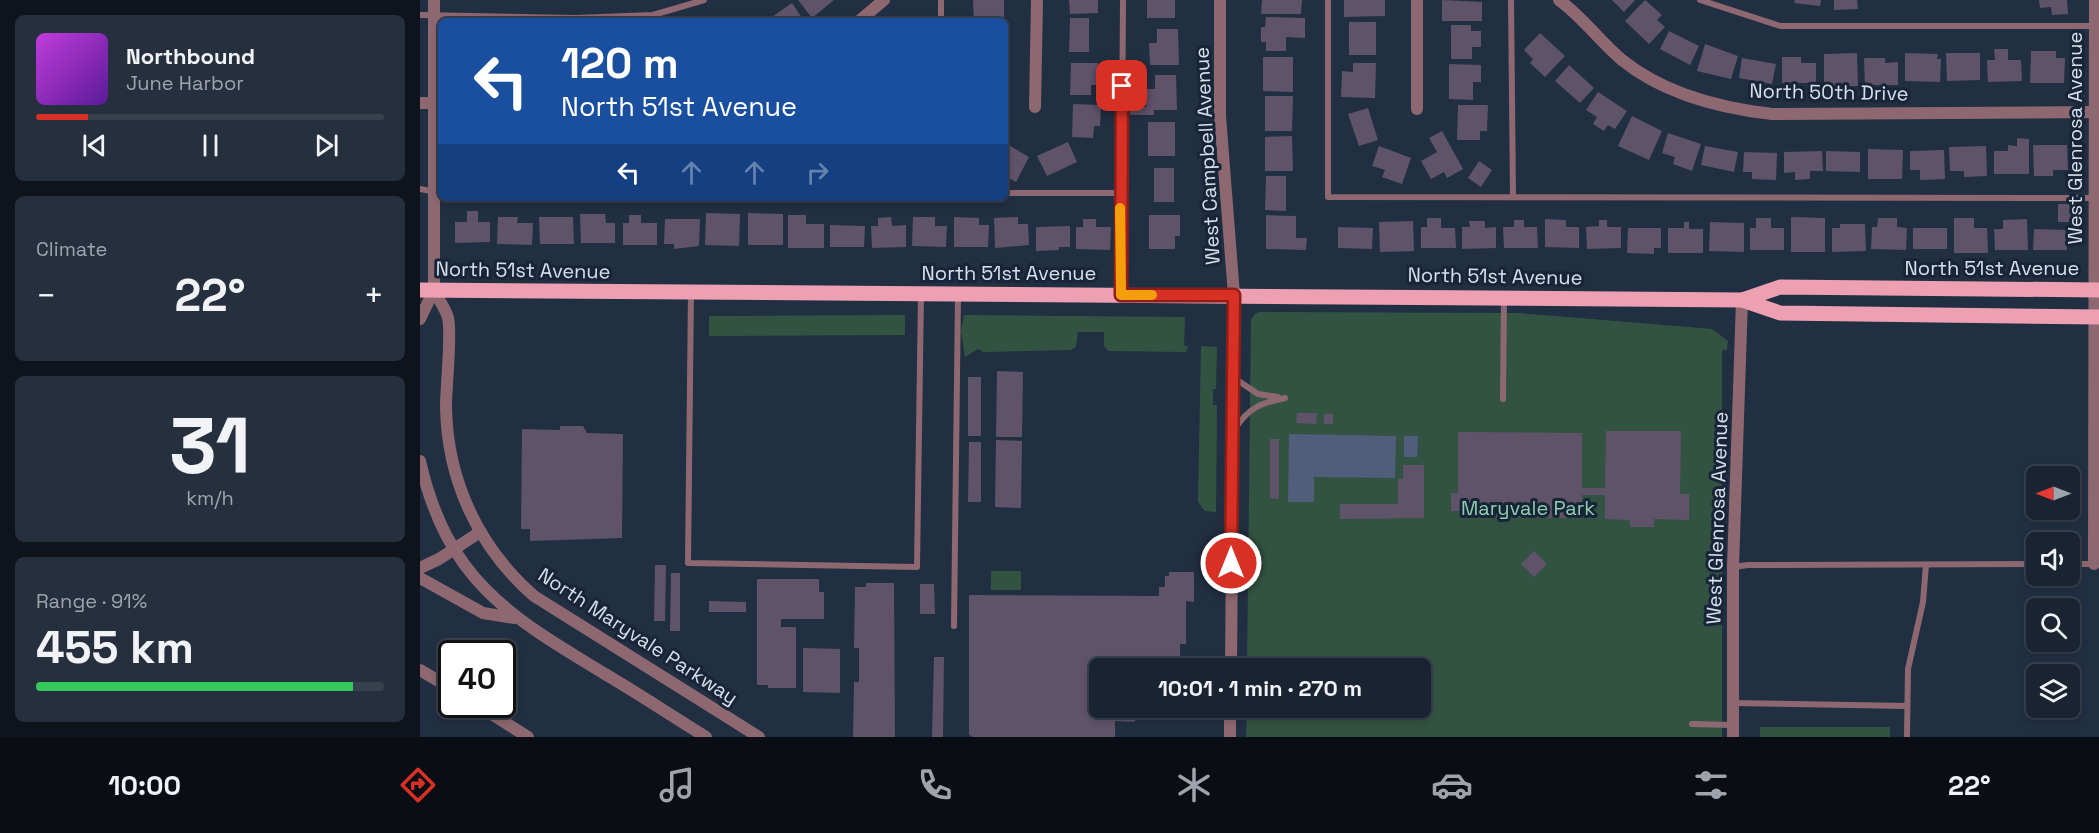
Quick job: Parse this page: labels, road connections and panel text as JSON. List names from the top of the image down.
{
  "streets": {
    "main road": ["North 51st Avenue"],
    "street": [
      "North 50th Drive",
      "West Glenrosa Avenue",
      "West Campbell Avenue",
      "North Maryvale Parkway"
    ]
  },
  "crossings": [
    ["North 50th Drive", "West Glenrosa Avenue"],
    ["West Glenrosa Avenue", "North 51st Avenue"],
    ["West Campbell Avenue", "North 51st Avenue"],
    ["North 51st Avenue", "North Maryvale Parkway"]
  ],
  "parks": ["Maryvale Park"],
  "north": "left",
  "page": {
    "turn": ["120 m", "North 51st Avenue"],
    "song": ["Northbound", "June Harbor"],
    "tile": [
      "Climate",
      ["31", "km/h"],
      ["Range · 91%", "455 km"]
    ],
    "heat": ["−", "22°", "+"],
    "limit": "40",
    "trip": "10:01 · 1 min · 270 m",
    "tabs": ["10:00", "22°"]
  }
}
